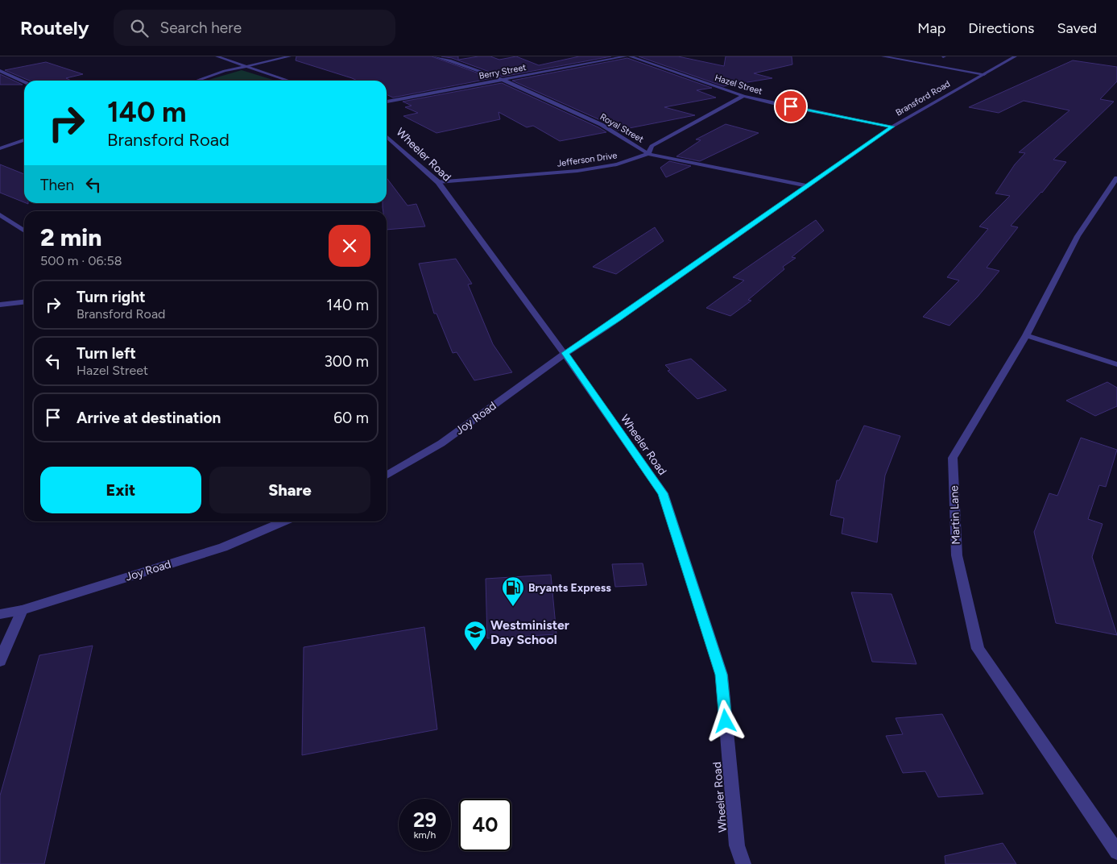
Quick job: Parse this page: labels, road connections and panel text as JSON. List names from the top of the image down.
{
  "streets": {
    "street": [
      "Berry Street",
      "Hazel Street",
      "Bransford Road",
      "Royal Street",
      "Wheeler Road",
      "Jefferson Drive",
      "Joy Road",
      "Martin Lane"
    ]
  },
  "crossings": [
    ["Berry Street", "Royal Street"],
    ["Hazel Street", "Bransford Road"],
    ["Hazel Street", "Jefferson Drive"],
    ["Bransford Road", "Royal Street"],
    ["Bransford Road", "Wheeler Road"],
    ["Bransford Road", "Joy Road"],
    ["Royal Street", "Jefferson Drive"],
    ["Wheeler Road", "Jefferson Drive"],
    ["Wheeler Road", "Joy Road"]
  ],
  "places": {
    "fuel station": ["Bryants Express"],
    "school or university": ["Westminister Day School"]
  },
  "page": {
    "header": "Routely",
    "search": "Search here",
    "nav": ["Map", "Directions", "Saved"],
    "turn": ["140 m", "Bransford Road"],
    "then": "Then",
    "heading": ["2 min", "500 m · 06:58"],
    "list": [
      {
        "name": "Turn right",
        "note": "Bransford Road",
        "value": "140 m"
      },
      {
        "name": "Turn left",
        "note": "Hazel Street",
        "value": "300 m"
      },
      {
        "name": "Arrive at destination",
        "value": "60 m"
      }
    ],
    "buttons": ["Exit", "Share"],
    "speed": "29 km/h",
    "limit": "40"
  }
}
